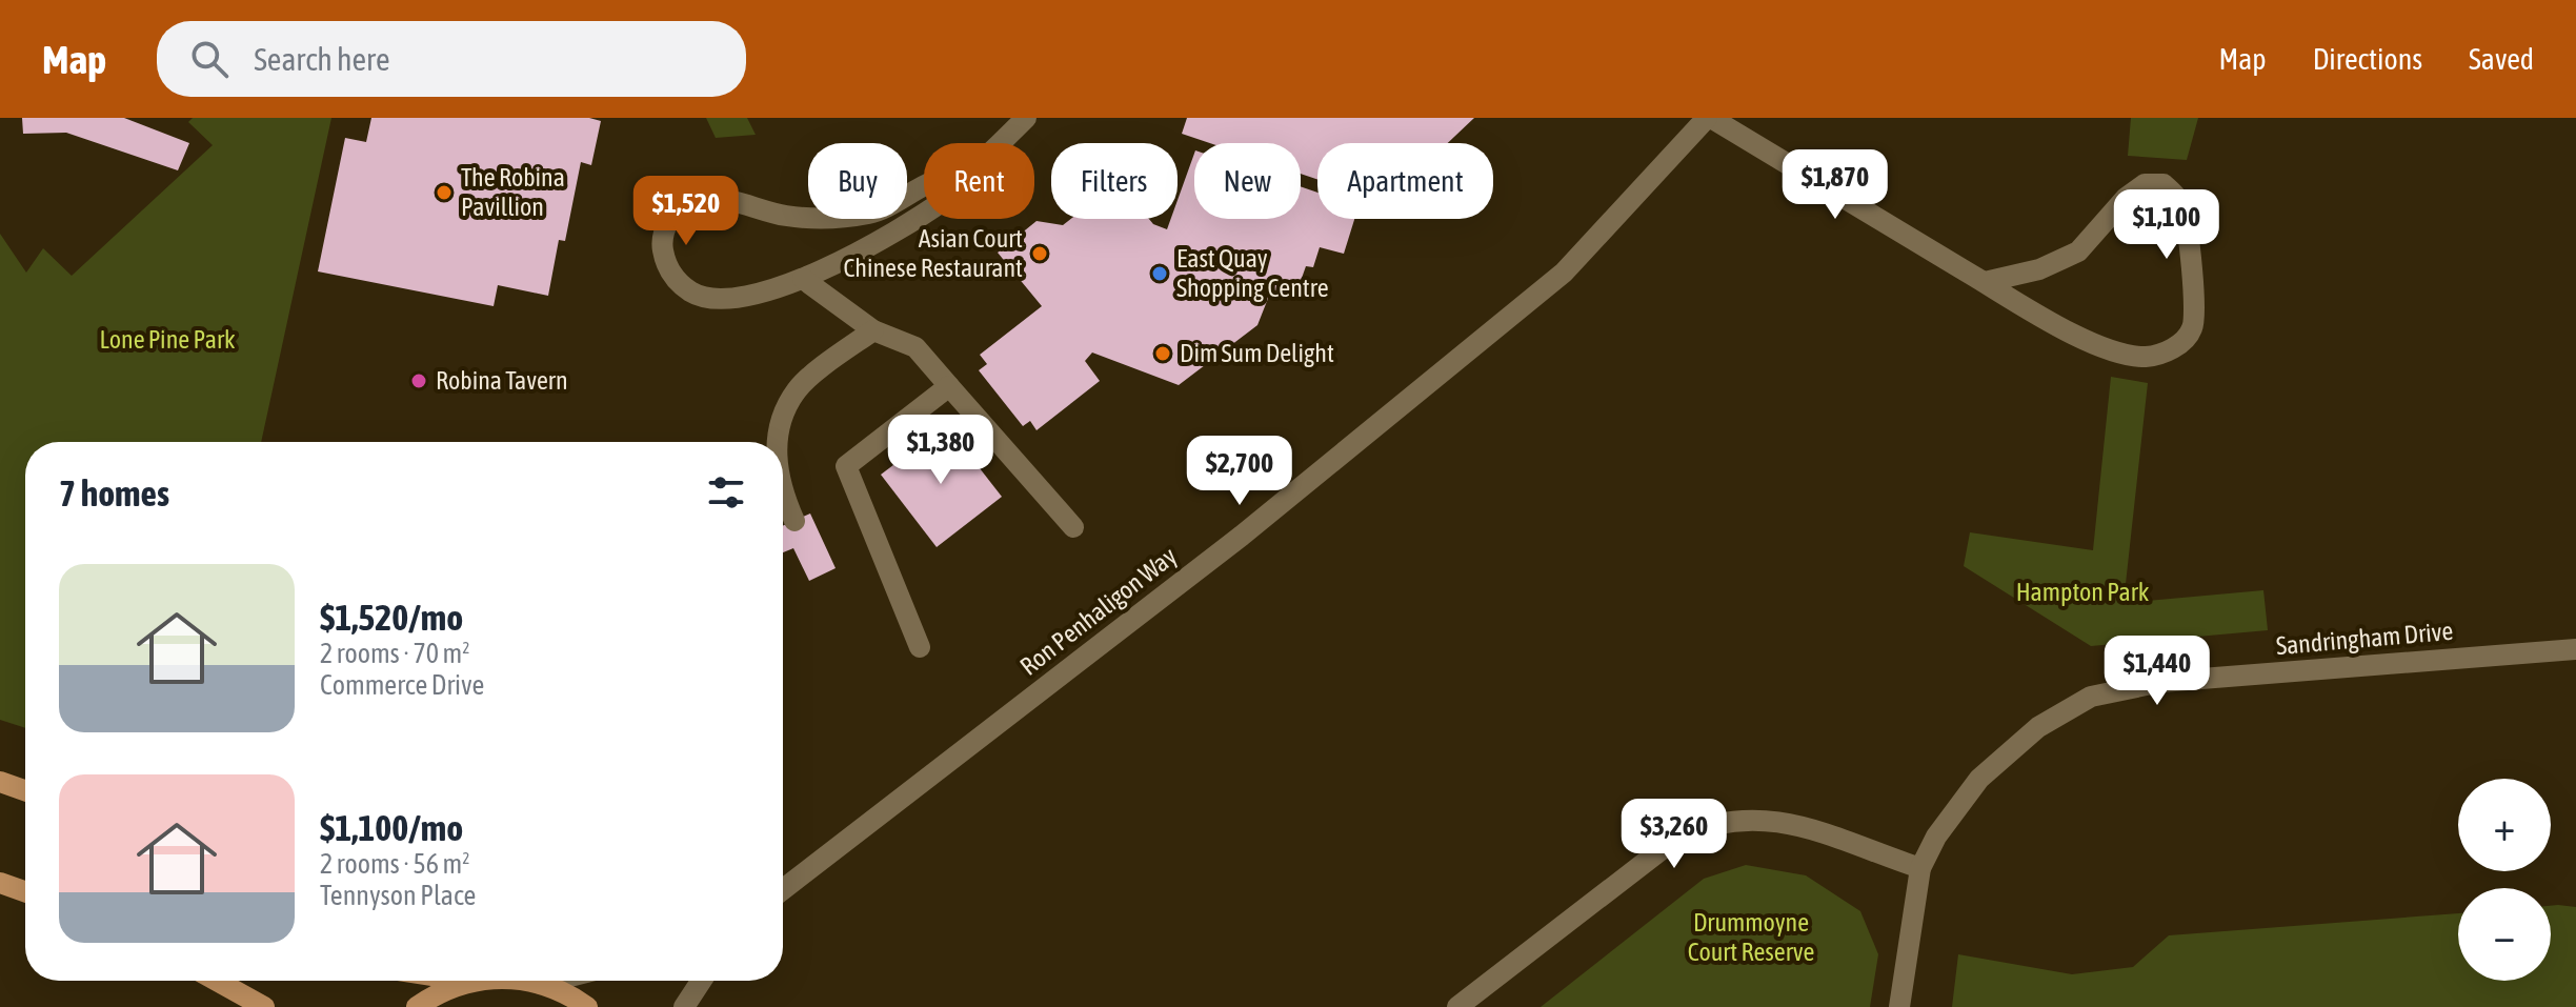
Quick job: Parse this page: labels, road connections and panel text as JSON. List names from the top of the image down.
{
  "streets": {
    "street": ["Ron Penhaligon Way", "Sandringham Drive"]
  },
  "parks": ["Lone Pine Park", "Hampton Park", "Drummoyne Court Reserve"],
  "places": [
    "The Robina Pavillion",
    "Asian Court Chinese Restaurant",
    "East Quay Shopping Centre",
    "Dim Sum Delight",
    "Robina Tavern"
  ],
  "page": {
    "header": "Map",
    "search": "Search here",
    "nav": ["Map", "Directions", "Saved"],
    "chip": [
      "Buy",
      "Rent",
      "Filters",
      "New",
      "Apartment"
    ],
    "price": [
      "$1,870",
      "$1,520",
      "$1,100",
      "$1,380",
      "$2,700",
      "$1,440",
      "$3,260"
    ],
    "heading": "7 homes",
    "list": [
      {
        "name": "$1,520/mo",
        "note": "2 rooms · 70 m² · Commerce Drive"
      },
      {
        "name": "$1,100/mo",
        "note": "2 rooms · 56 m² · Tennyson Place"
      }
    ],
    "map_buttons": ["+", "−"]
  }
}
